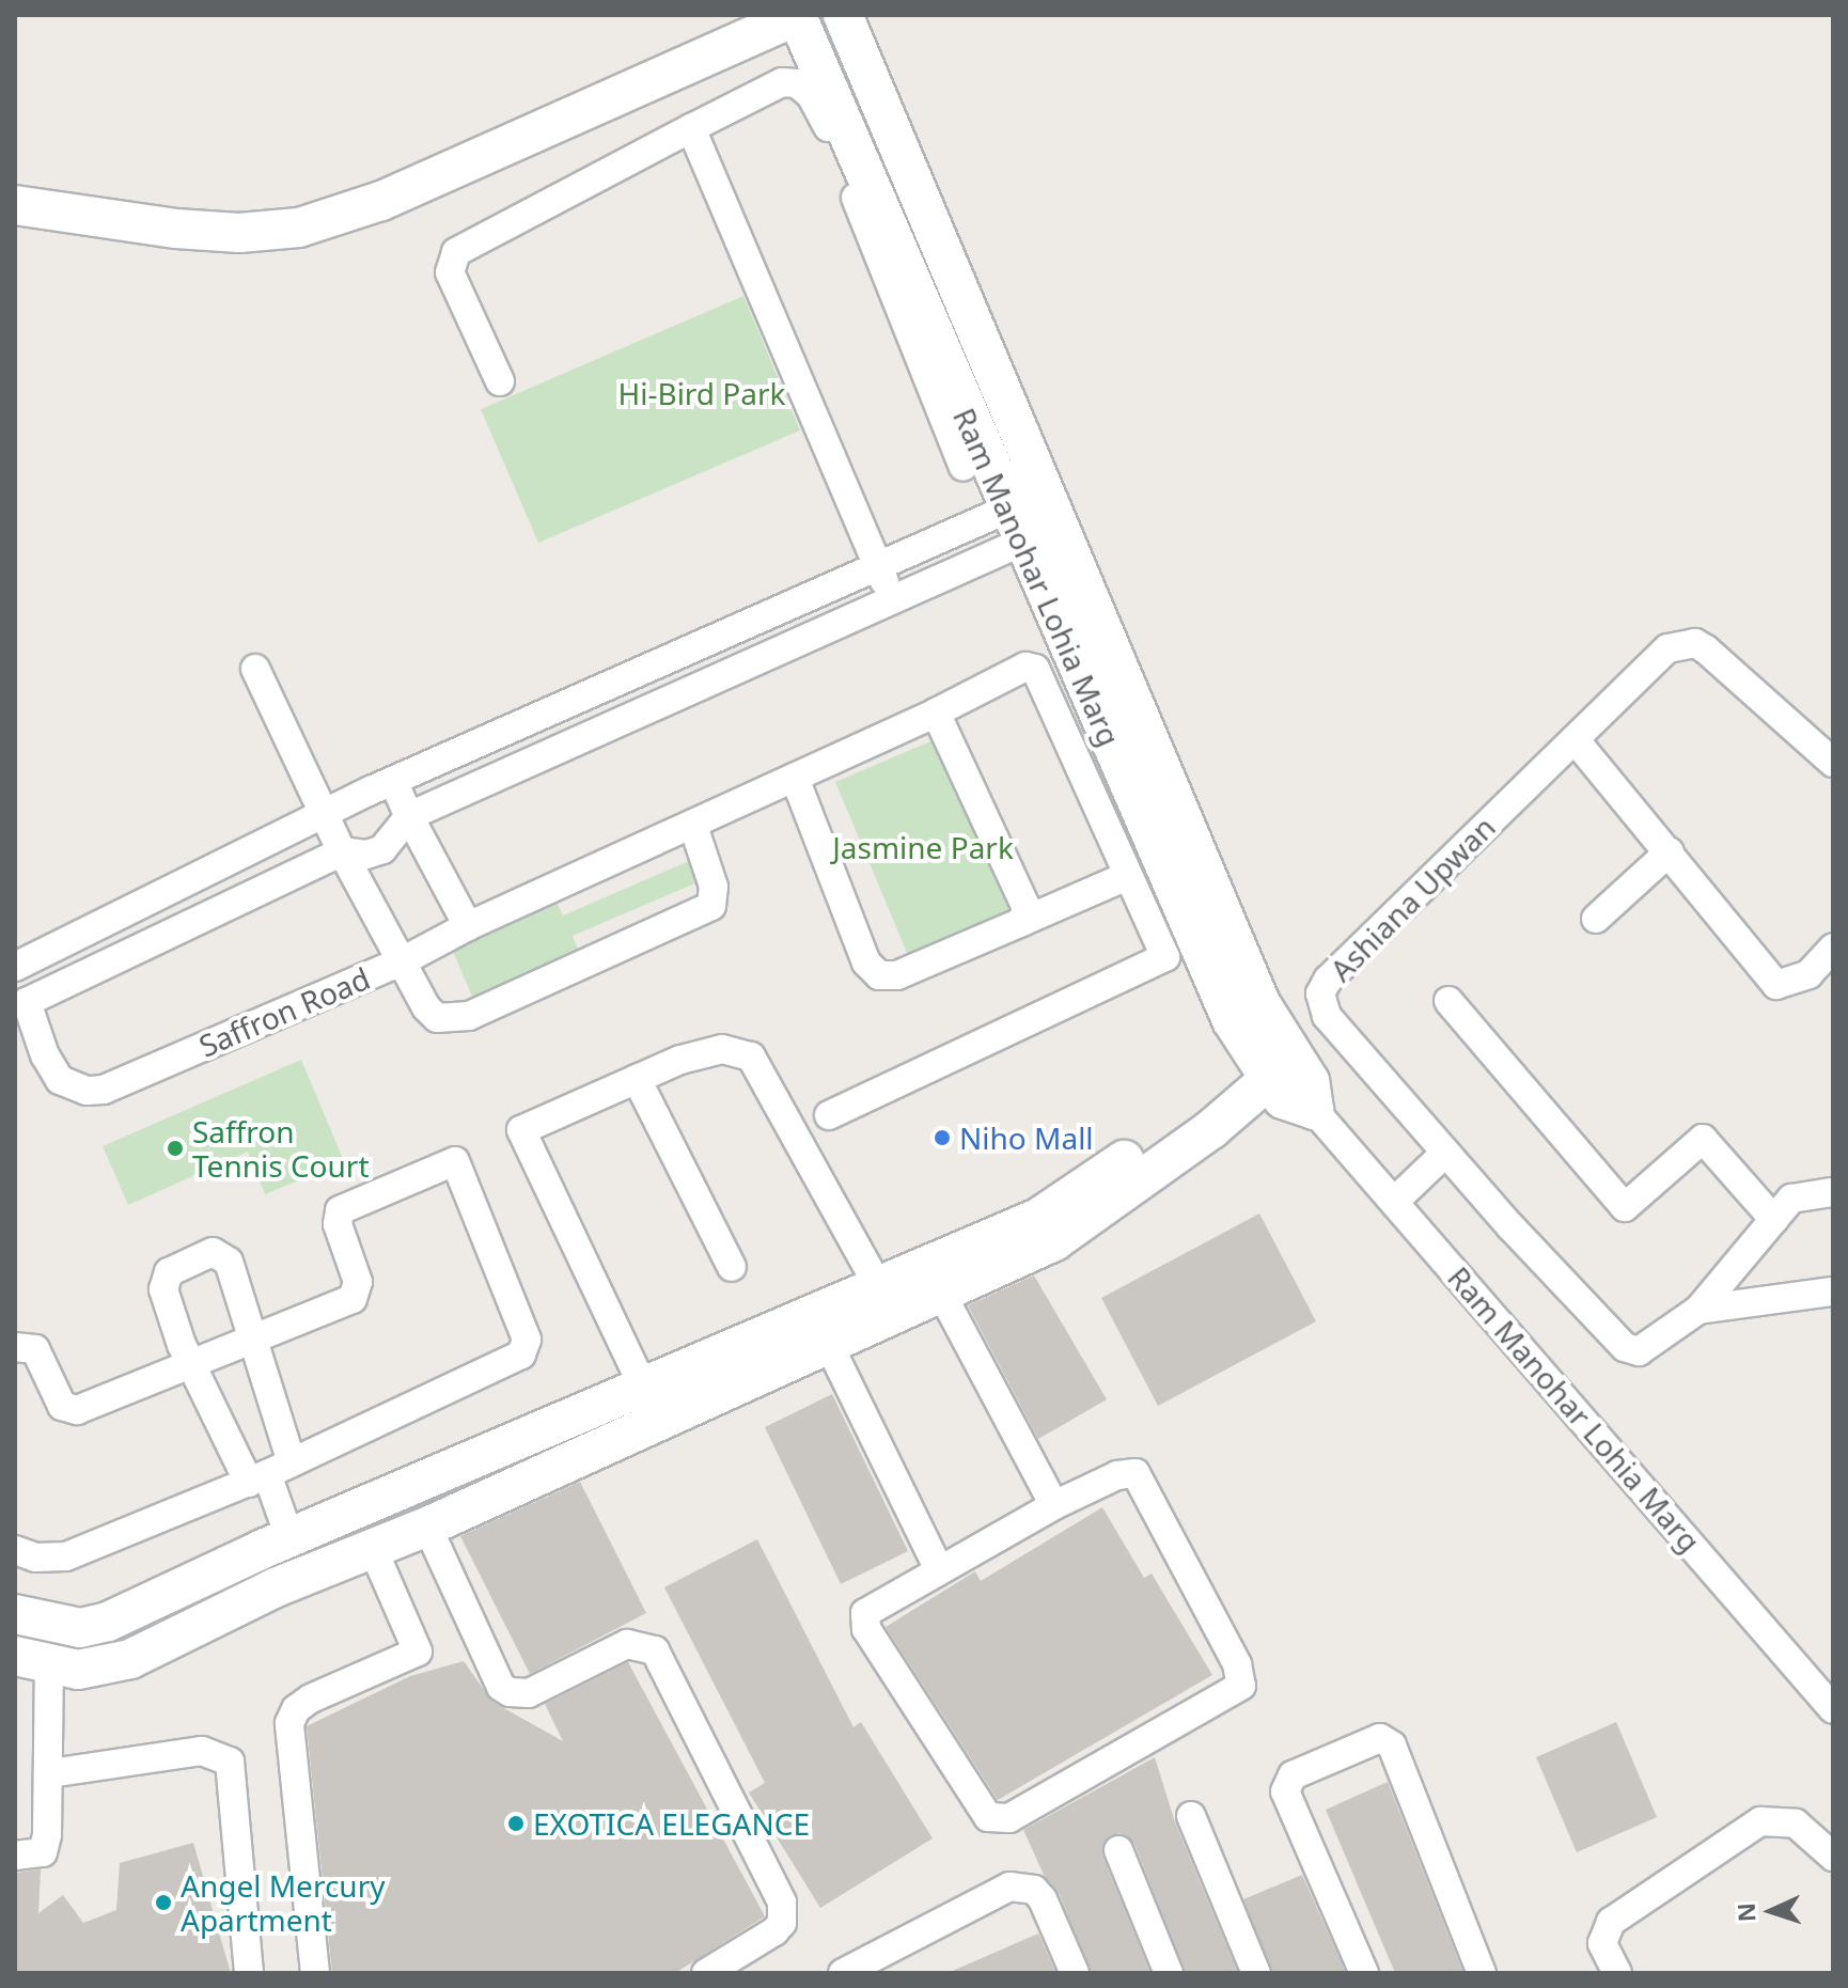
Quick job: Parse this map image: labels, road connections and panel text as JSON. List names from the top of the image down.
{
  "streets": {
    "street": ["Ram Manohar Lohia Marg", "Ashiana Upwan", "Saffron Road"]
  },
  "parks": ["Hi-Bird Park", "Jasmine Park"],
  "places": [
    "Niho Mall",
    "Saffron Tennis Court",
    "EXOTICA ELEGANCE",
    "Angel Mercury Apartment"
  ],
  "north": "left"
}
